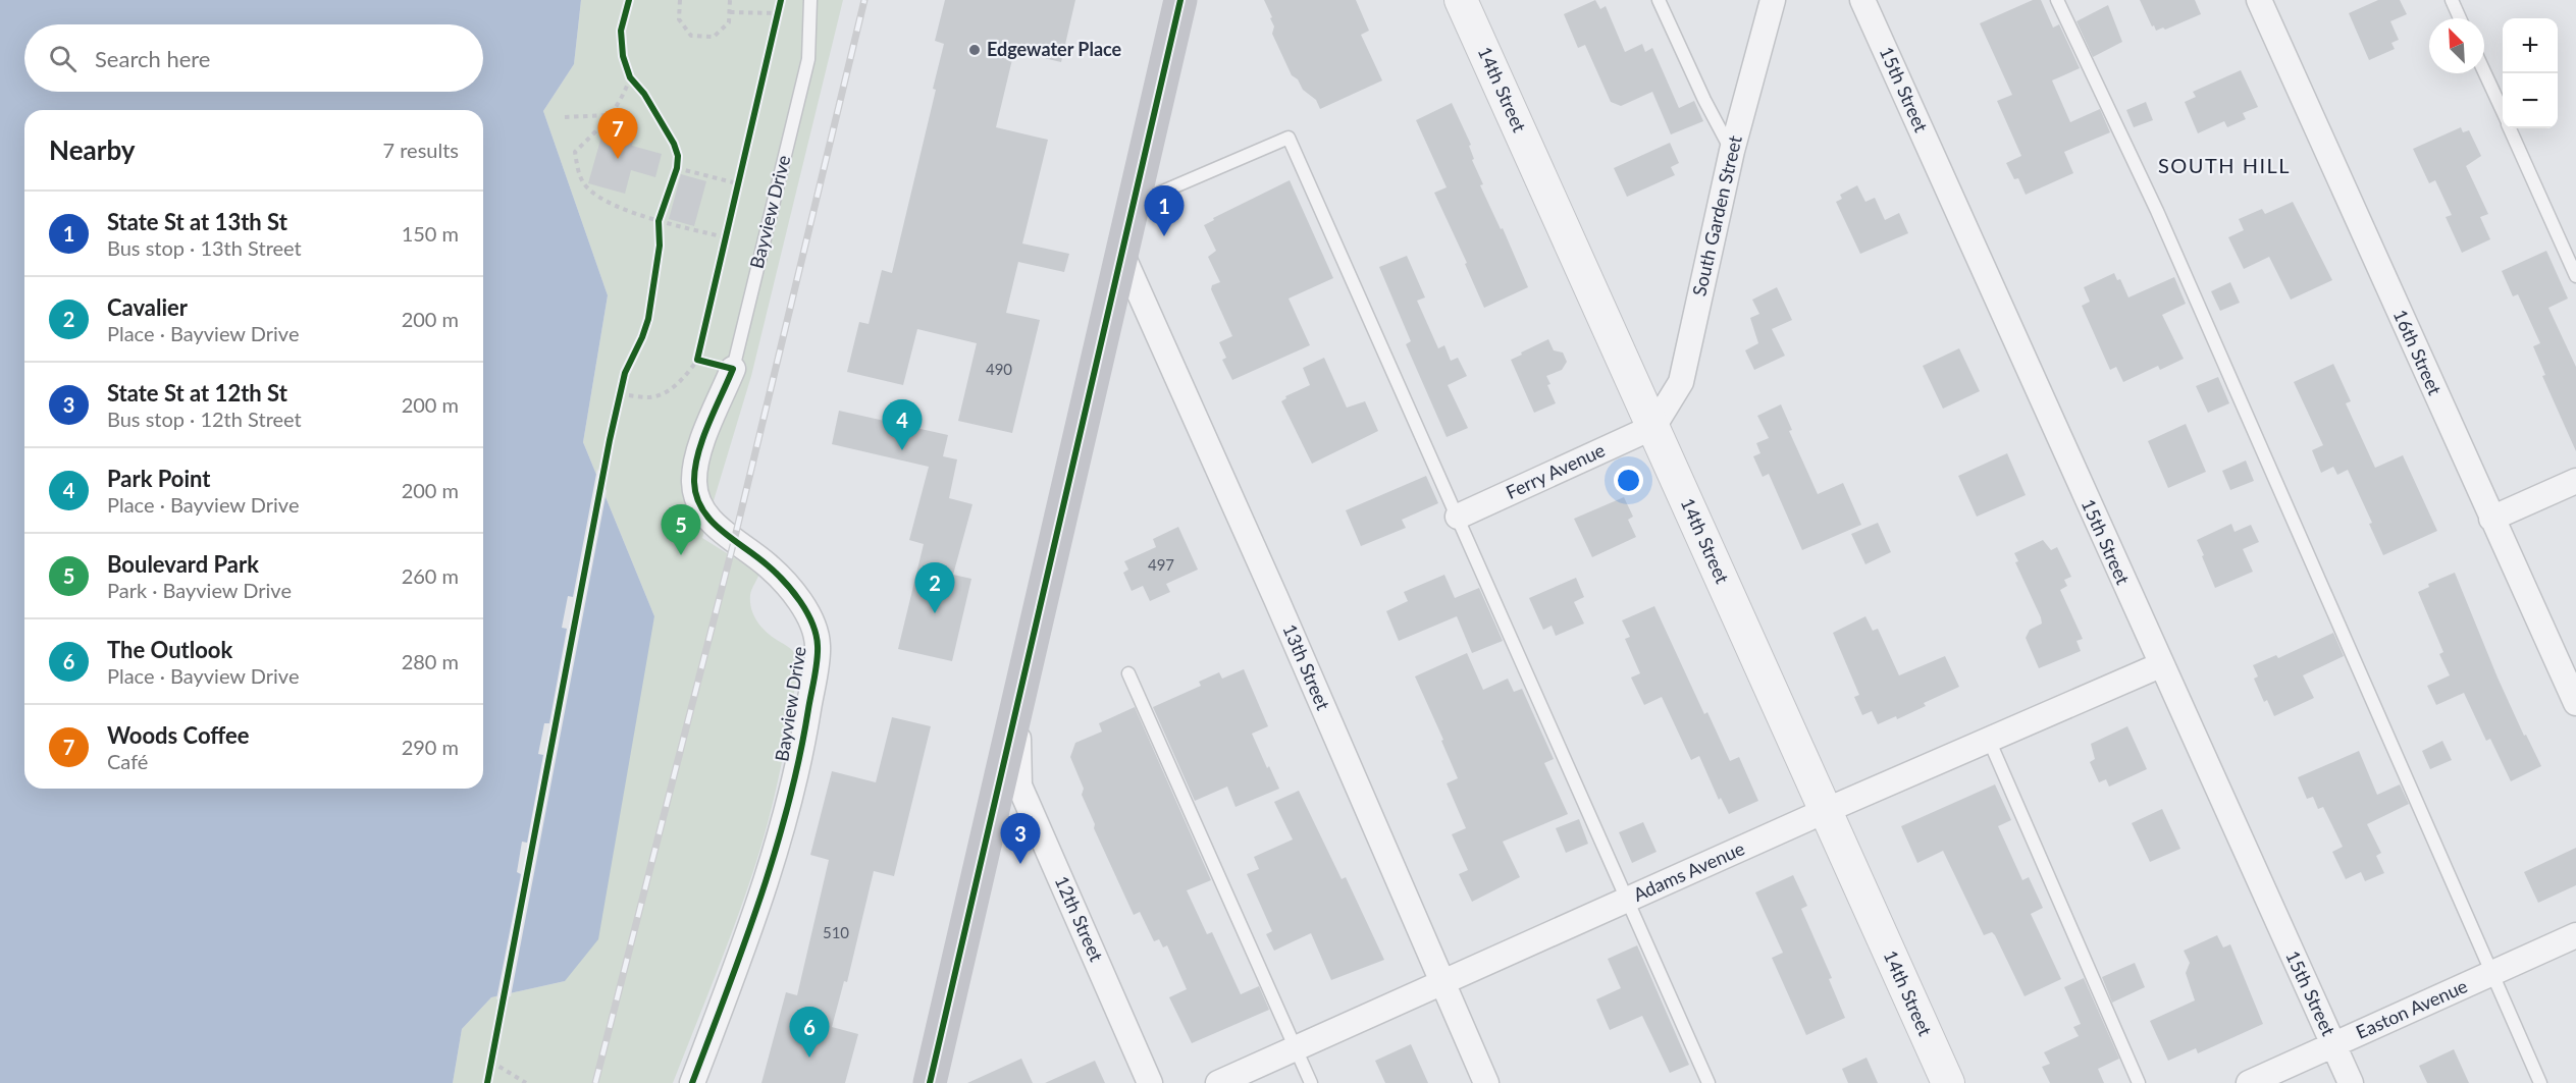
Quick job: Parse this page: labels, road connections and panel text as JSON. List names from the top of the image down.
{
  "streets": {
    "street": [
      "14th Street",
      "15th Street",
      "Bayview Drive",
      "South Garden Street",
      "16th Street",
      "Ferry Avenue",
      "13th Street",
      "Adams Avenue",
      "12th Street",
      "Easton Avenue"
    ]
  },
  "crossings": [
    ["14th Street", "South Garden Street"],
    ["14th Street", "Ferry Avenue"],
    ["14th Street", "Adams Avenue"],
    ["15th Street", "Adams Avenue"],
    ["15th Street", "Easton Avenue"],
    ["South Garden Street", "Ferry Avenue"],
    ["13th Street", "Adams Avenue"]
  ],
  "districts": ["SOUTH HILL"],
  "places": ["Edgewater Place"],
  "house_numbers": ["490", "497", "510"],
  "north": "top left",
  "page": {
    "map_buttons": ["+", "−"],
    "search": "Search here",
    "pins": [
      "7",
      "1",
      "4",
      "5",
      "2",
      "3",
      "6"
    ],
    "heading": ["Nearby", "7 results"],
    "list": [
      {
        "mark": "1",
        "name": "State St at 13th St",
        "note": "Bus stop · 13th Street",
        "value": "150 m"
      },
      {
        "mark": "2",
        "name": "Cavalier",
        "note": "Place · Bayview Drive",
        "value": "200 m"
      },
      {
        "mark": "3",
        "name": "State St at 12th St",
        "note": "Bus stop · 12th Street",
        "value": "200 m"
      },
      {
        "mark": "4",
        "name": "Park Point",
        "note": "Place · Bayview Drive",
        "value": "200 m"
      },
      {
        "mark": "5",
        "name": "Boulevard Park",
        "note": "Park · Bayview Drive",
        "value": "260 m"
      },
      {
        "mark": "6",
        "name": "The Outlook",
        "note": "Place · Bayview Drive",
        "value": "280 m"
      },
      {
        "mark": "7",
        "name": "Woods Coffee",
        "note": "Café",
        "value": "290 m"
      }
    ]
  }
}
